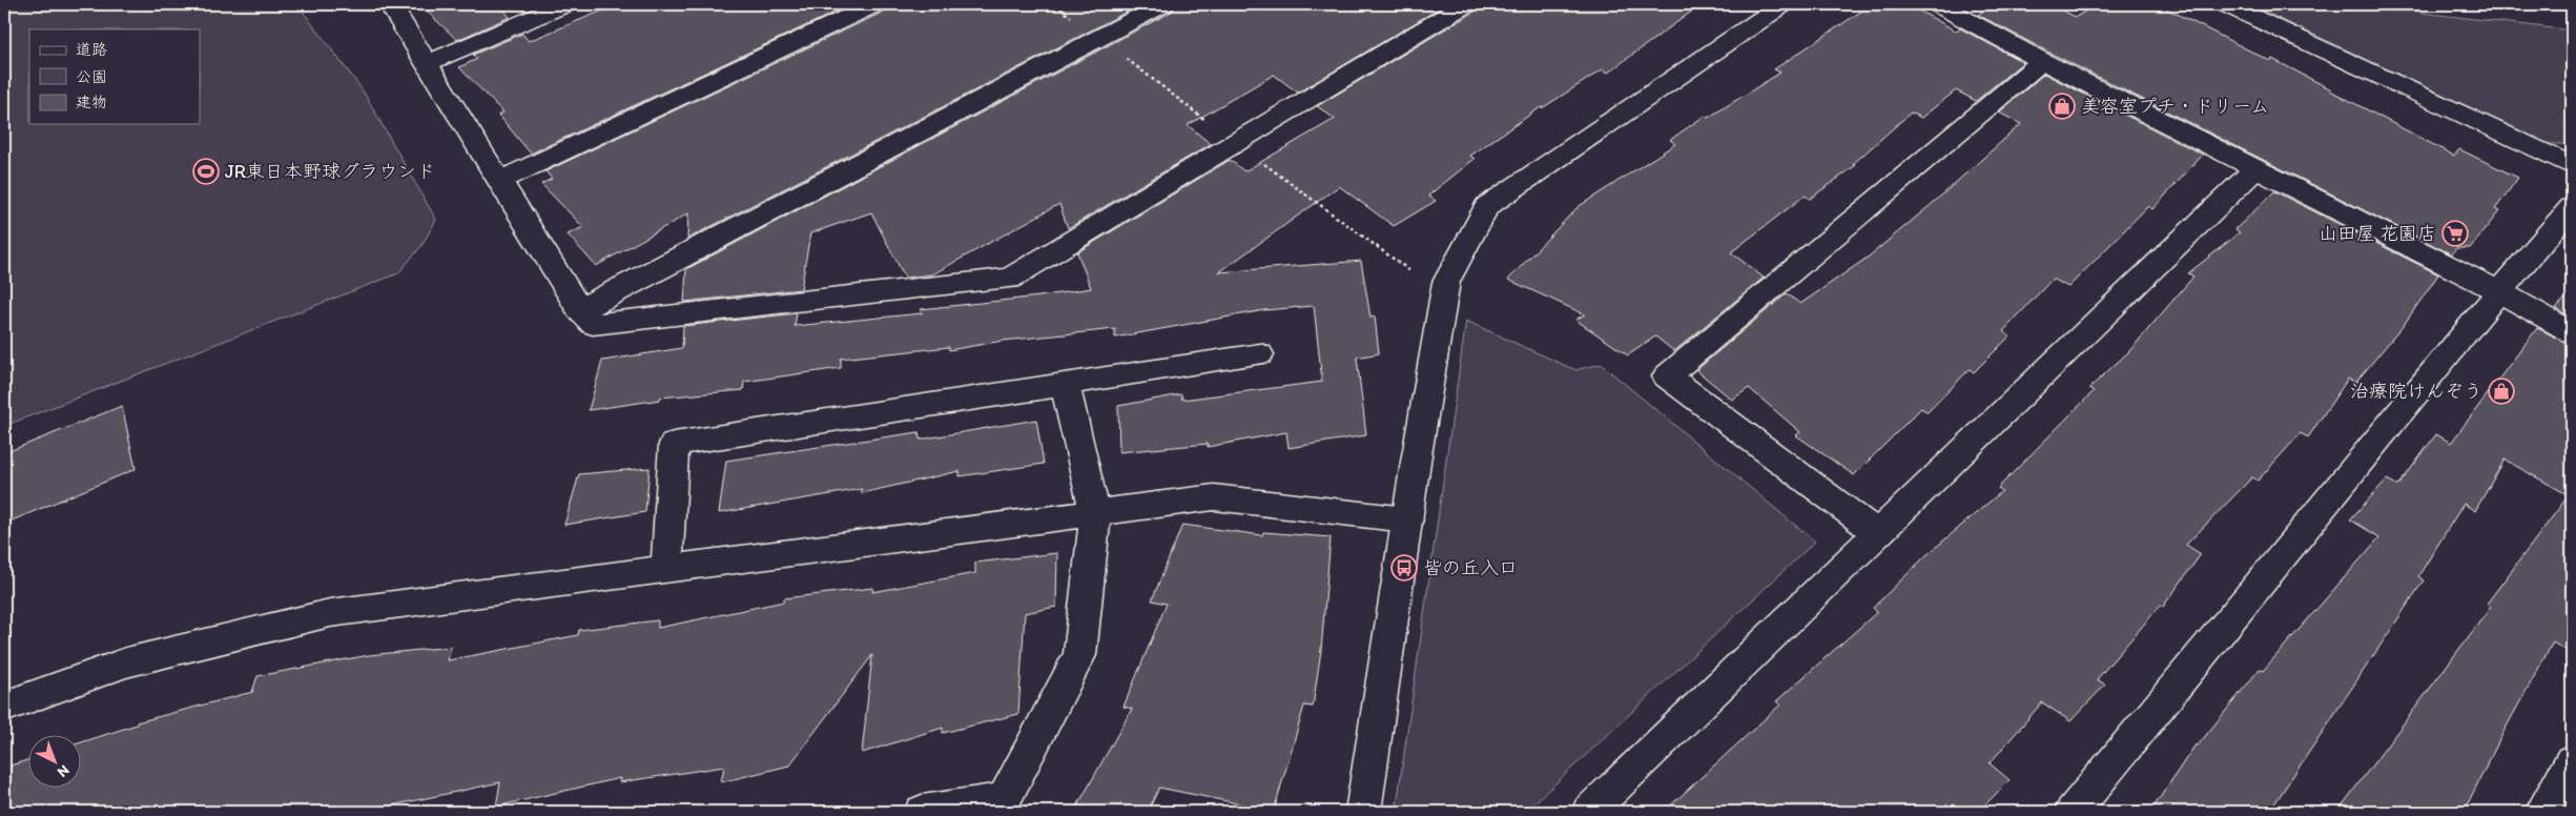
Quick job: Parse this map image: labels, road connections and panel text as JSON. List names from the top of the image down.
{
  "places": {
    "shop": ["美容室プチ・ドリーム", "治療院けんぞう"],
    "sports": ["JR東日本野球グラウンド"],
    "supermarket": ["山田屋 花園店"],
    "bus stop": ["皆の丘入口"]
  },
  "legend": ["道路", "公園", "建物"],
  "north": "bottom right"
}
